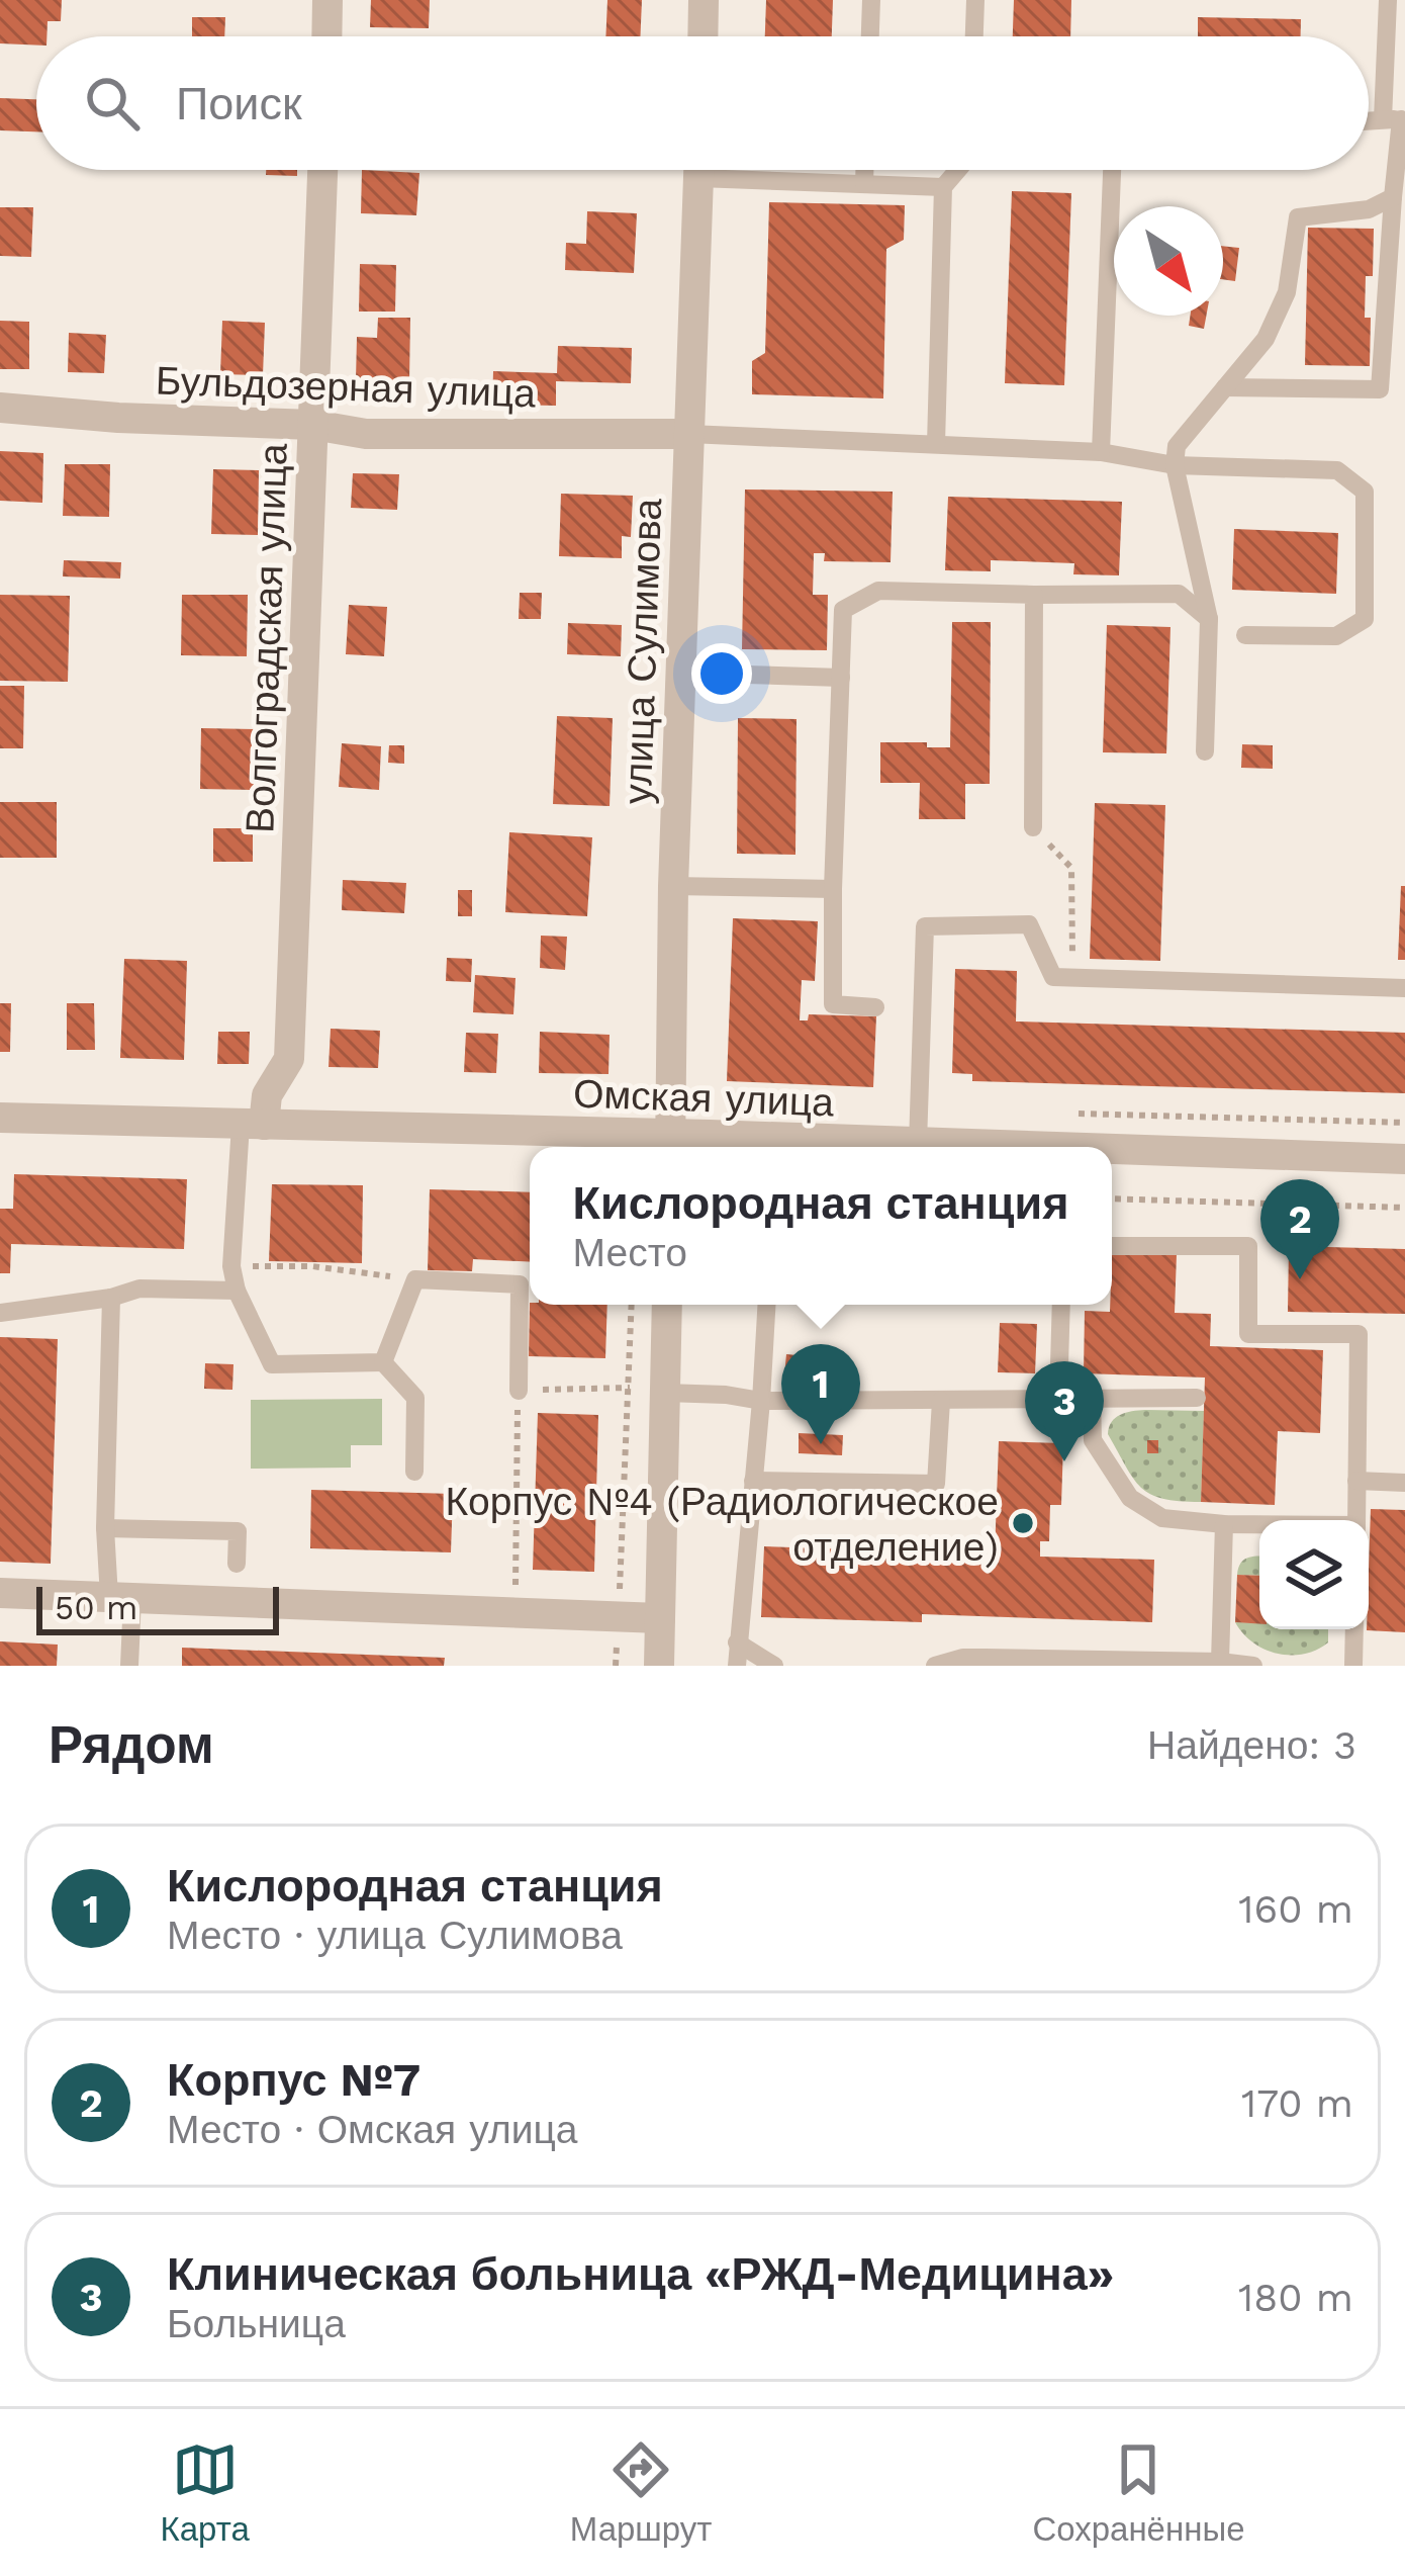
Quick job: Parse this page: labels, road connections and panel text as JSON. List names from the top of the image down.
{
  "streets": {
    "street": [
      "Бульдозерная улица",
      "Волгоградская улица",
      "улица Сулимова",
      "Омская улица"
    ]
  },
  "crossings": [
    ["Бульдозерная улица", "Волгоградская улица"],
    ["Бульдозерная улица", "улица Сулимова"],
    ["Волгоградская улица", "Омская улица"],
    ["улица Сулимова", "Омская улица"]
  ],
  "places": ["Корпус №4 (Радиологическое отделение)"],
  "scale_bar": "50 m",
  "north": "bottom right",
  "page": {
    "search": "Поиск",
    "popup": ["Кислородная станция", "Место"],
    "pins": ["2", "1", "3"],
    "scale": "50 m",
    "heading": ["Рядом", "Найдено: 3"],
    "list": [
      {
        "mark": "1",
        "name": "Кислородная станция",
        "note": "Место · улица Сулимова",
        "value": "160 m"
      },
      {
        "mark": "2",
        "name": "Корпус №7",
        "note": "Место · Омская улица",
        "value": "170 m"
      },
      {
        "mark": "3",
        "name": "Клиническая больница «РЖД-Медицина»",
        "note": "Больница",
        "value": "180 m"
      }
    ],
    "nav": ["Карта", "Маршрут", "Сохранённые"]
  }
}
